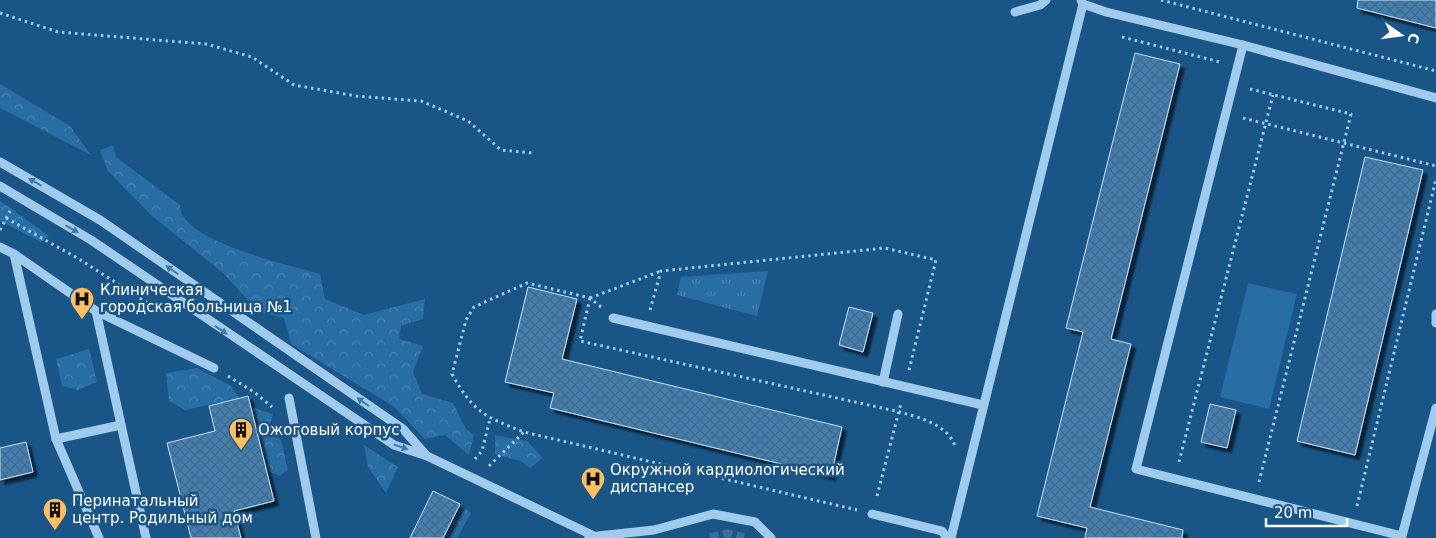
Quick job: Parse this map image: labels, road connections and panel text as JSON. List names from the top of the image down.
{
  "places": {
    "hospital": ["Клиническая городская больница №1", "Окружной кардиологический диспансер"],
    "building": ["Ожоговый корпус", "Перинатальный центр. Родильный дом"]
  },
  "scale_bar": "20 m",
  "north": "right"
}
